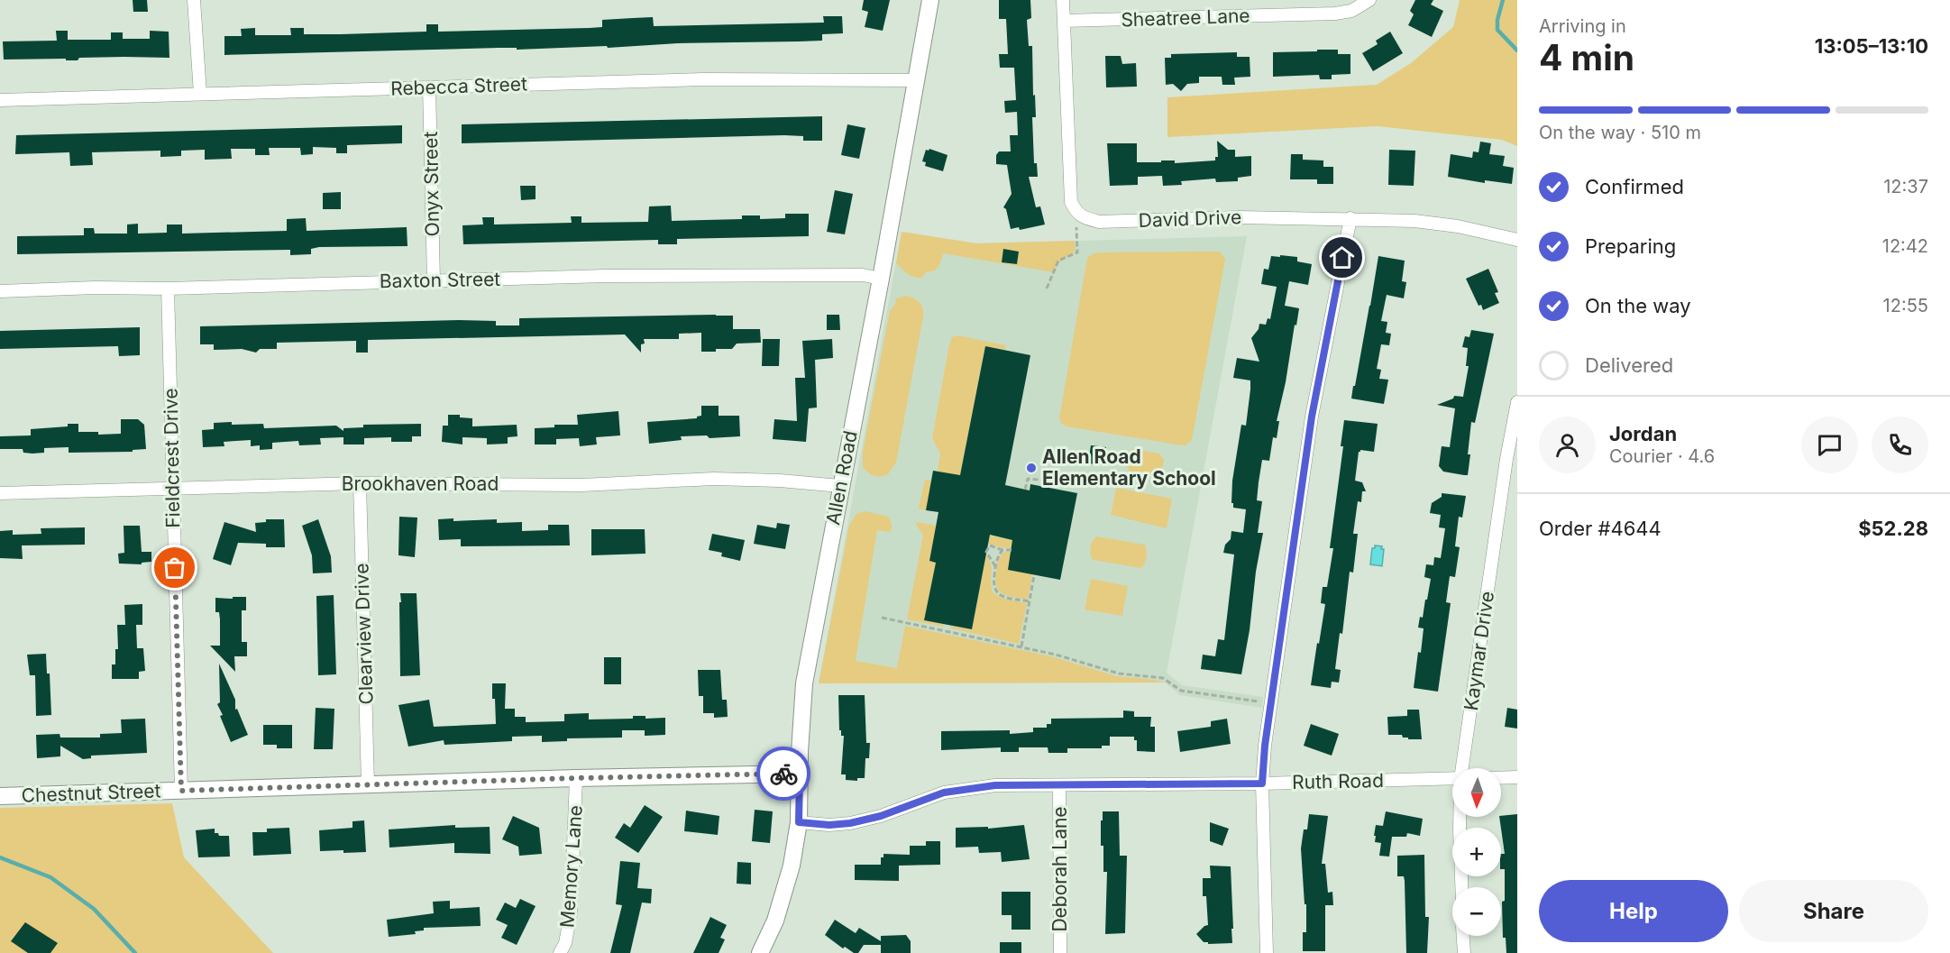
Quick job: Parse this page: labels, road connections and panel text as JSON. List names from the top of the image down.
{
  "streets": {
    "street": [
      "Sheatree Lane",
      "Rebecca Street",
      "Onyx Street",
      "David Drive",
      "Baxton Street",
      "Fieldcrest Drive",
      "Allen Road",
      "Brookhaven Road",
      "Clearview Drive",
      "Kaymar Drive",
      "Ruth Road",
      "Chestnut Street",
      "Memory Lane",
      "Deborah Lane"
    ]
  },
  "crossings": [
    ["Rebecca Street", "Onyx Street"],
    ["Rebecca Street", "Allen Road"],
    ["Onyx Street", "Baxton Street"],
    ["Baxton Street", "Fieldcrest Drive"],
    ["Baxton Street", "Allen Road"],
    ["Fieldcrest Drive", "Brookhaven Road"],
    ["Fieldcrest Drive", "Chestnut Street"],
    ["Allen Road", "Brookhaven Road"],
    ["Allen Road", "Ruth Road"],
    ["Allen Road", "Chestnut Street"],
    ["Brookhaven Road", "Clearview Drive"],
    ["Clearview Drive", "Chestnut Street"],
    ["Ruth Road", "Deborah Lane"],
    ["Chestnut Street", "Memory Lane"]
  ],
  "places": ["Allen Road Elementary School"],
  "north": "bottom",
  "page": {
    "heading": ["4 min", "Arriving in", "13:05–13:10"],
    "panel": [
      "Jordan",
      "Courier · 4.6",
      "Order #4644",
      "$52.28"
    ],
    "bar": "On the way · 510 m",
    "list": [
      ["Confirmed", "12:37"],
      ["Preparing", "12:42"],
      ["On the way", "12:55"],
      "Delivered"
    ],
    "map_buttons": ["+", "−"],
    "buttons": ["Help", "Share"]
  }
}
